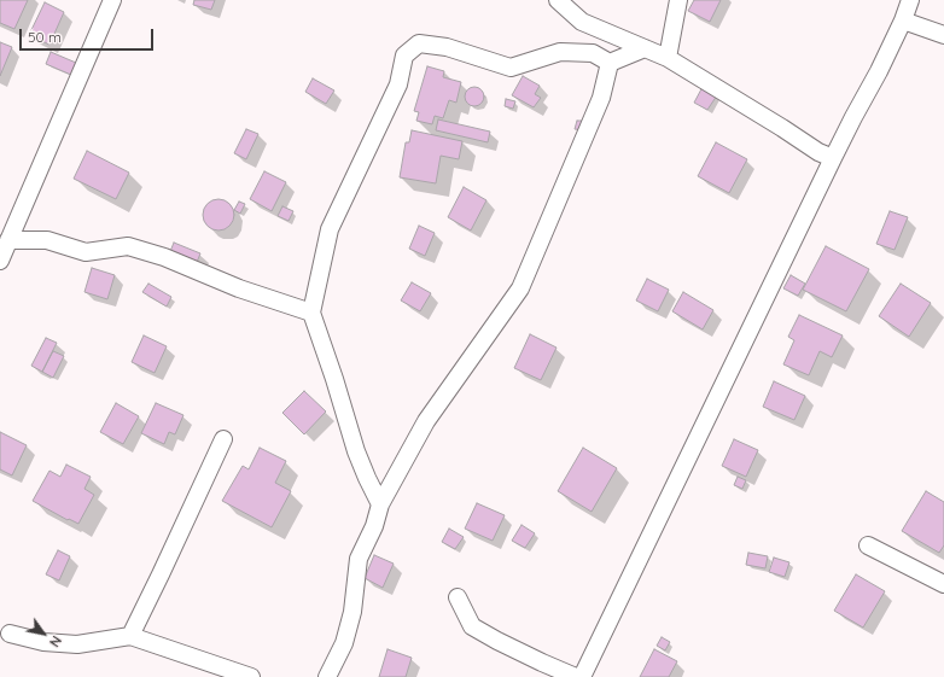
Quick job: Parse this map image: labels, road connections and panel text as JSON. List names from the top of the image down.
{
  "scale_bar": "50 m",
  "north": "bottom right"
}
